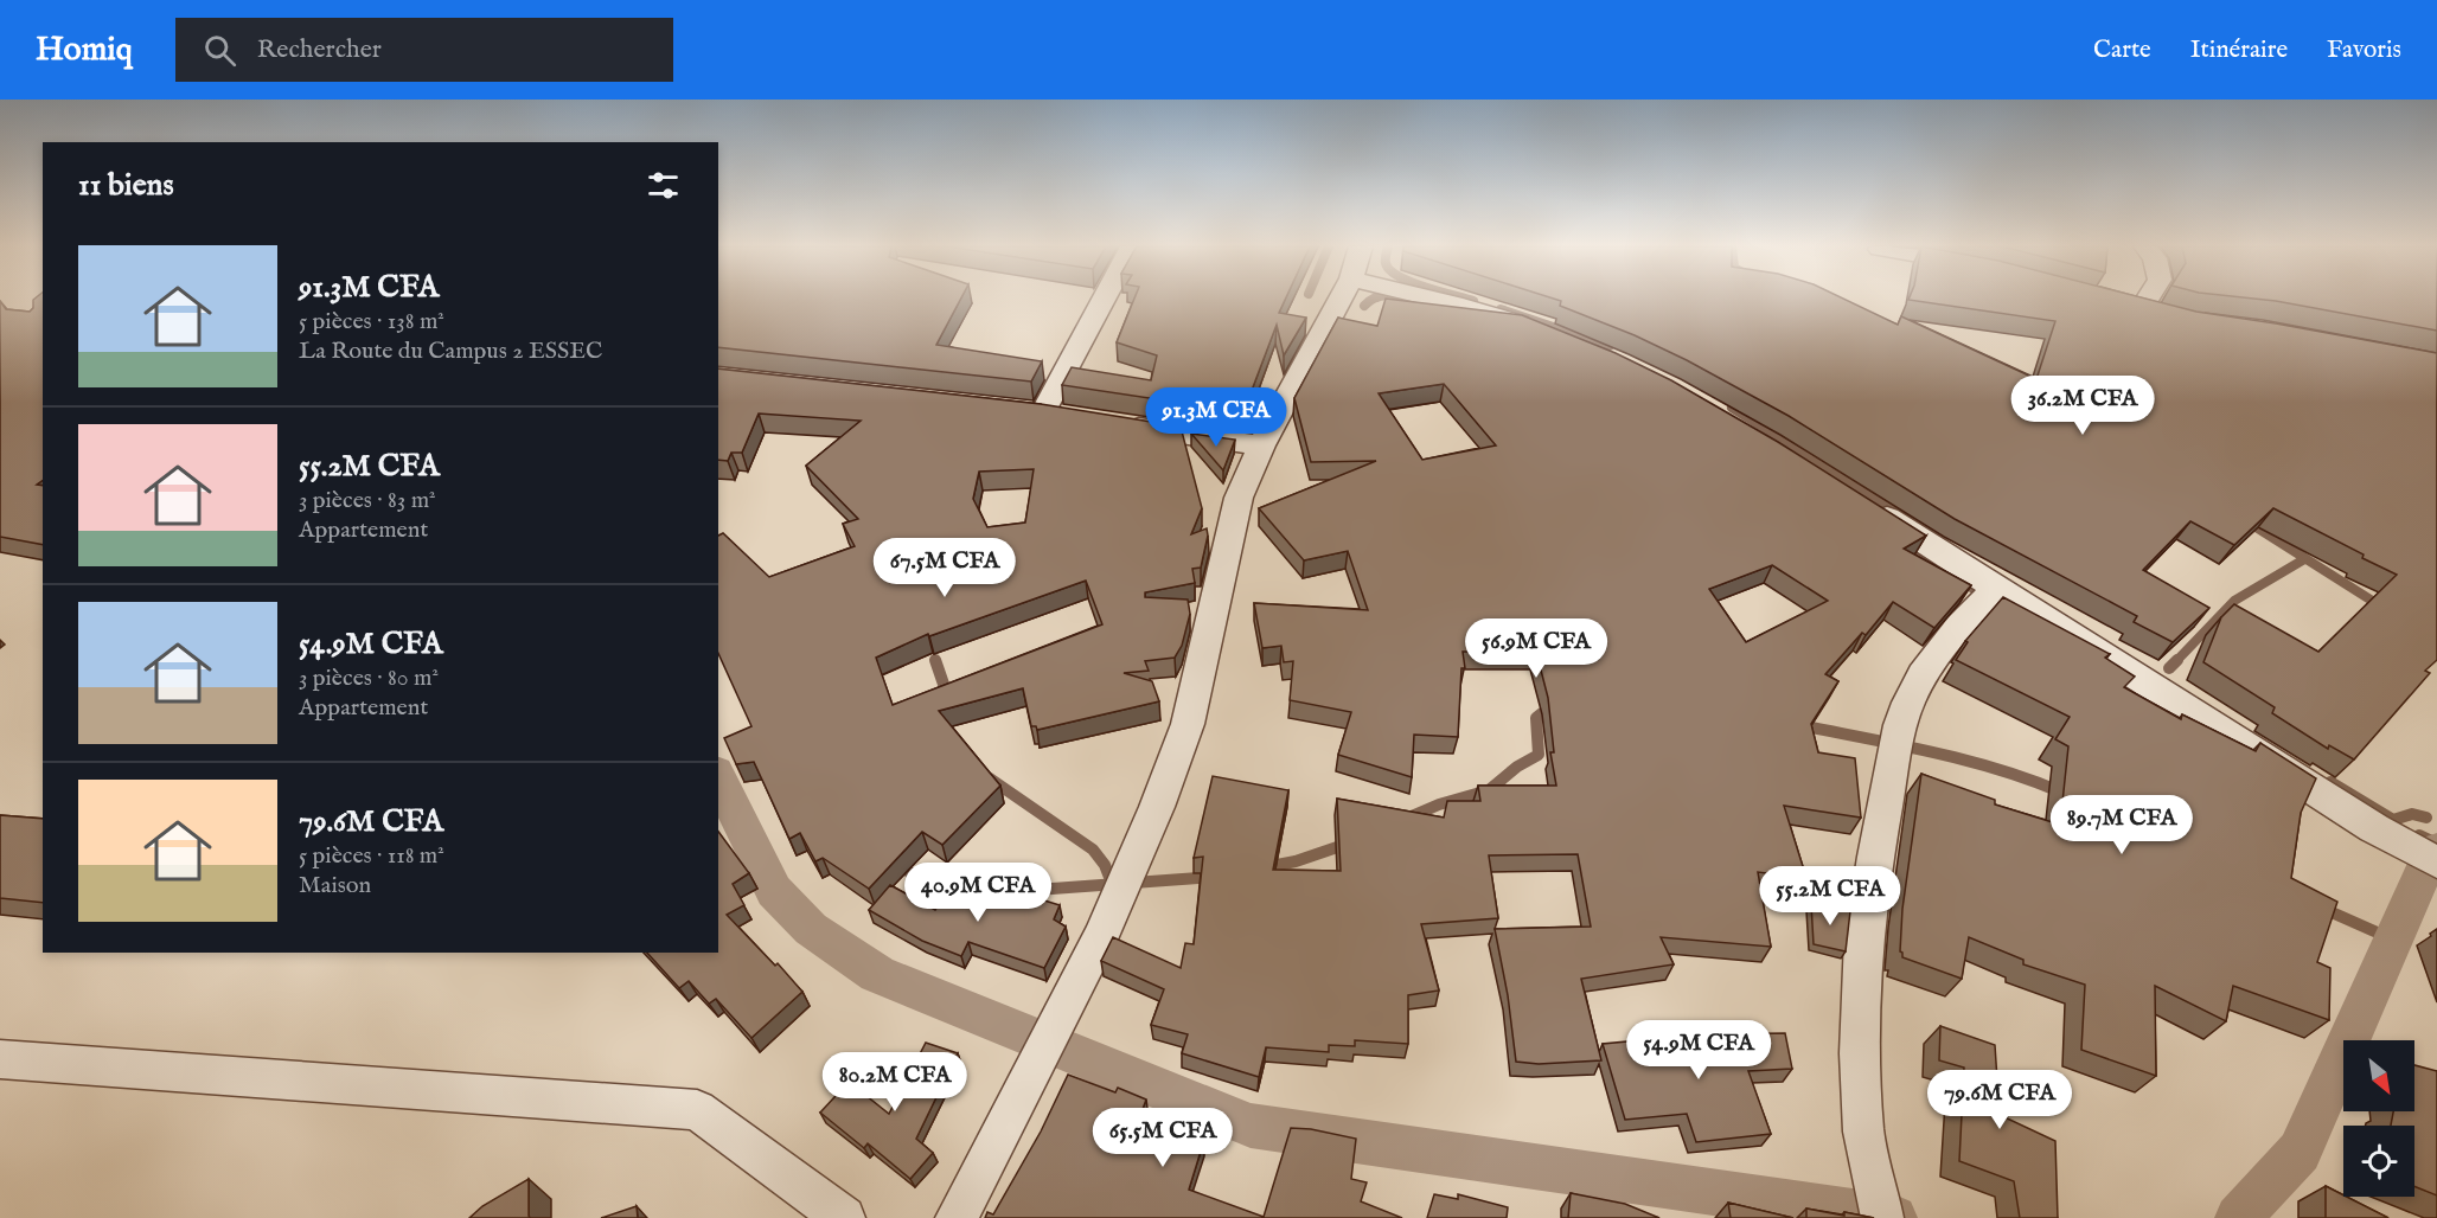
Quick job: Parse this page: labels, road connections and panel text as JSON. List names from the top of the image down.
{
  "north": "bottom right",
  "page": {
    "header": "Homiq",
    "search": "Rechercher",
    "nav": ["Carte", "Itinéraire", "Favoris"],
    "heading": "11 biens",
    "list": [
      {
        "name": "91.3M CFA",
        "note": "5 pièces · 138 m² · La Route du Campus 2 ESSEC"
      },
      {
        "name": "55.2M CFA",
        "note": "3 pièces · 83 m² · Appartement"
      },
      {
        "name": "54.9M CFA",
        "note": "3 pièces · 80 m² · Appartement"
      },
      {
        "name": "79.6M CFA",
        "note": "5 pièces · 118 m² · Maison"
      }
    ],
    "price": [
      "36.2M CFA",
      "91.3M CFA",
      "67.5M CFA",
      "56.9M CFA",
      "89.7M CFA",
      "40.9M CFA",
      "55.2M CFA",
      "54.9M CFA",
      "80.2M CFA",
      "79.6M CFA",
      "65.5M CFA"
    ]
  }
}
